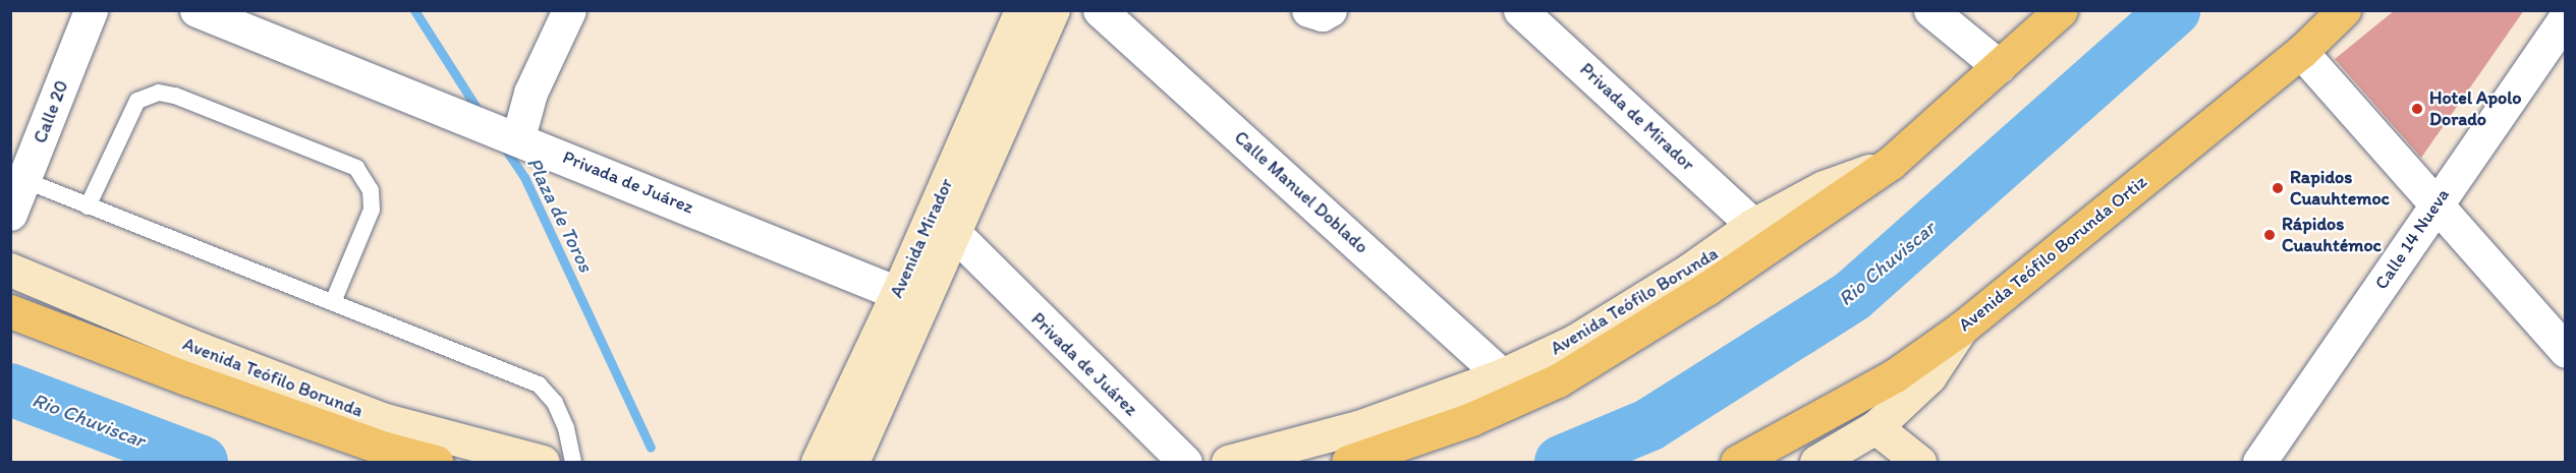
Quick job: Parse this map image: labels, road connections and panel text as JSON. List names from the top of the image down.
{
  "streets": {
    "main road": ["Avenida Mirador", "Avenida Teófilo Borunda Ortiz", "Avenida Teófilo Borunda"],
    "street": [
      "Calle 20",
      "Privada de Mirador",
      "Privada de Juárez",
      "Calle Manuel Doblado",
      "Calle 14 Nueva"
    ]
  },
  "crossings": [
    ["Privada de Mirador", "Avenida Teófilo Borunda"],
    ["Privada de Juárez", "Avenida Mirador"],
    ["Calle Manuel Doblado", "Avenida Teófilo Borunda"]
  ],
  "water": ["Plaza de Toros", "Rio Chuviscar"],
  "places": ["Hotel Apolo Dorado", "Rapidos Cuauhtemoc", "Rápidos Cuauhtémoc"]
}
